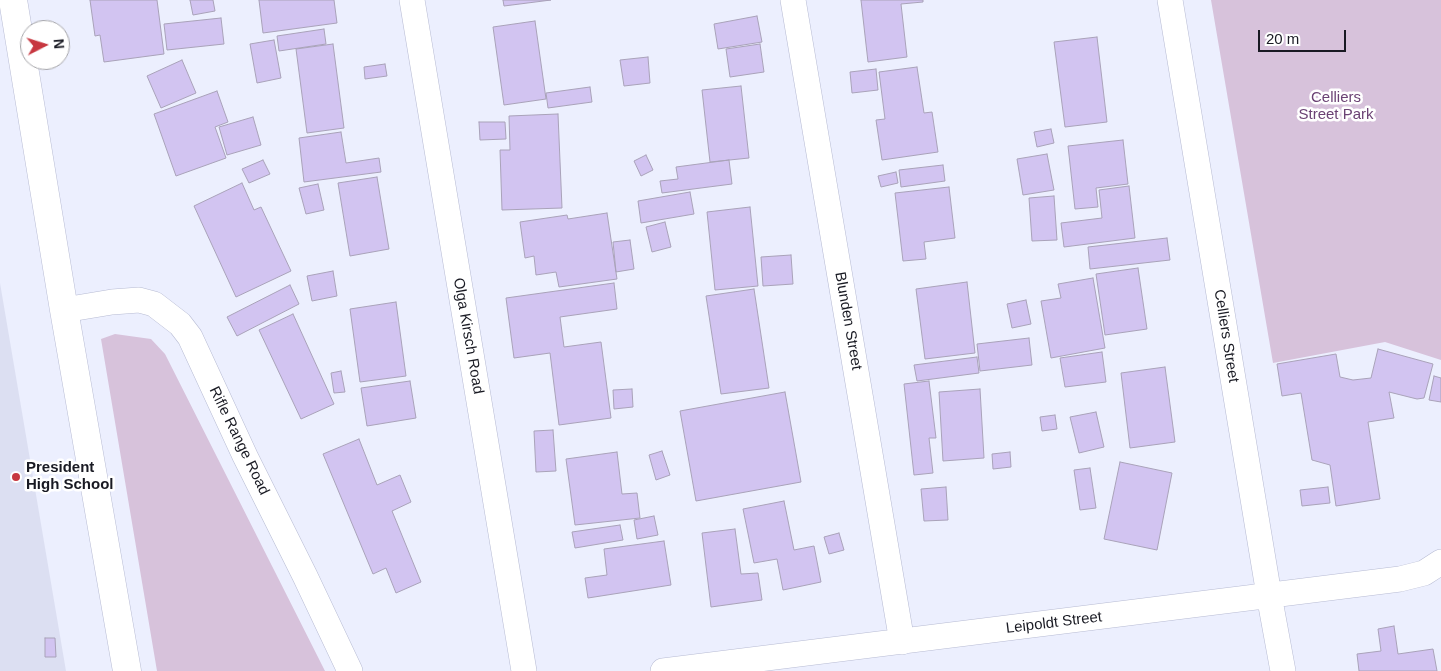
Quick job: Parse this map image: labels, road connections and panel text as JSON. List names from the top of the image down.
{
  "streets": {
    "street": [
      "Blunden Street",
      "Olga Kirsch Road",
      "Celliers Street",
      "Rifle Range Road",
      "Leipoldt Street"
    ]
  },
  "crossings": [
    ["Blunden Street", "Leipoldt Street"],
    ["Celliers Street", "Leipoldt Street"]
  ],
  "parks": ["Celliers Street Park"],
  "places": ["President High School"],
  "scale_bar": "20 m",
  "north": "right"
}
